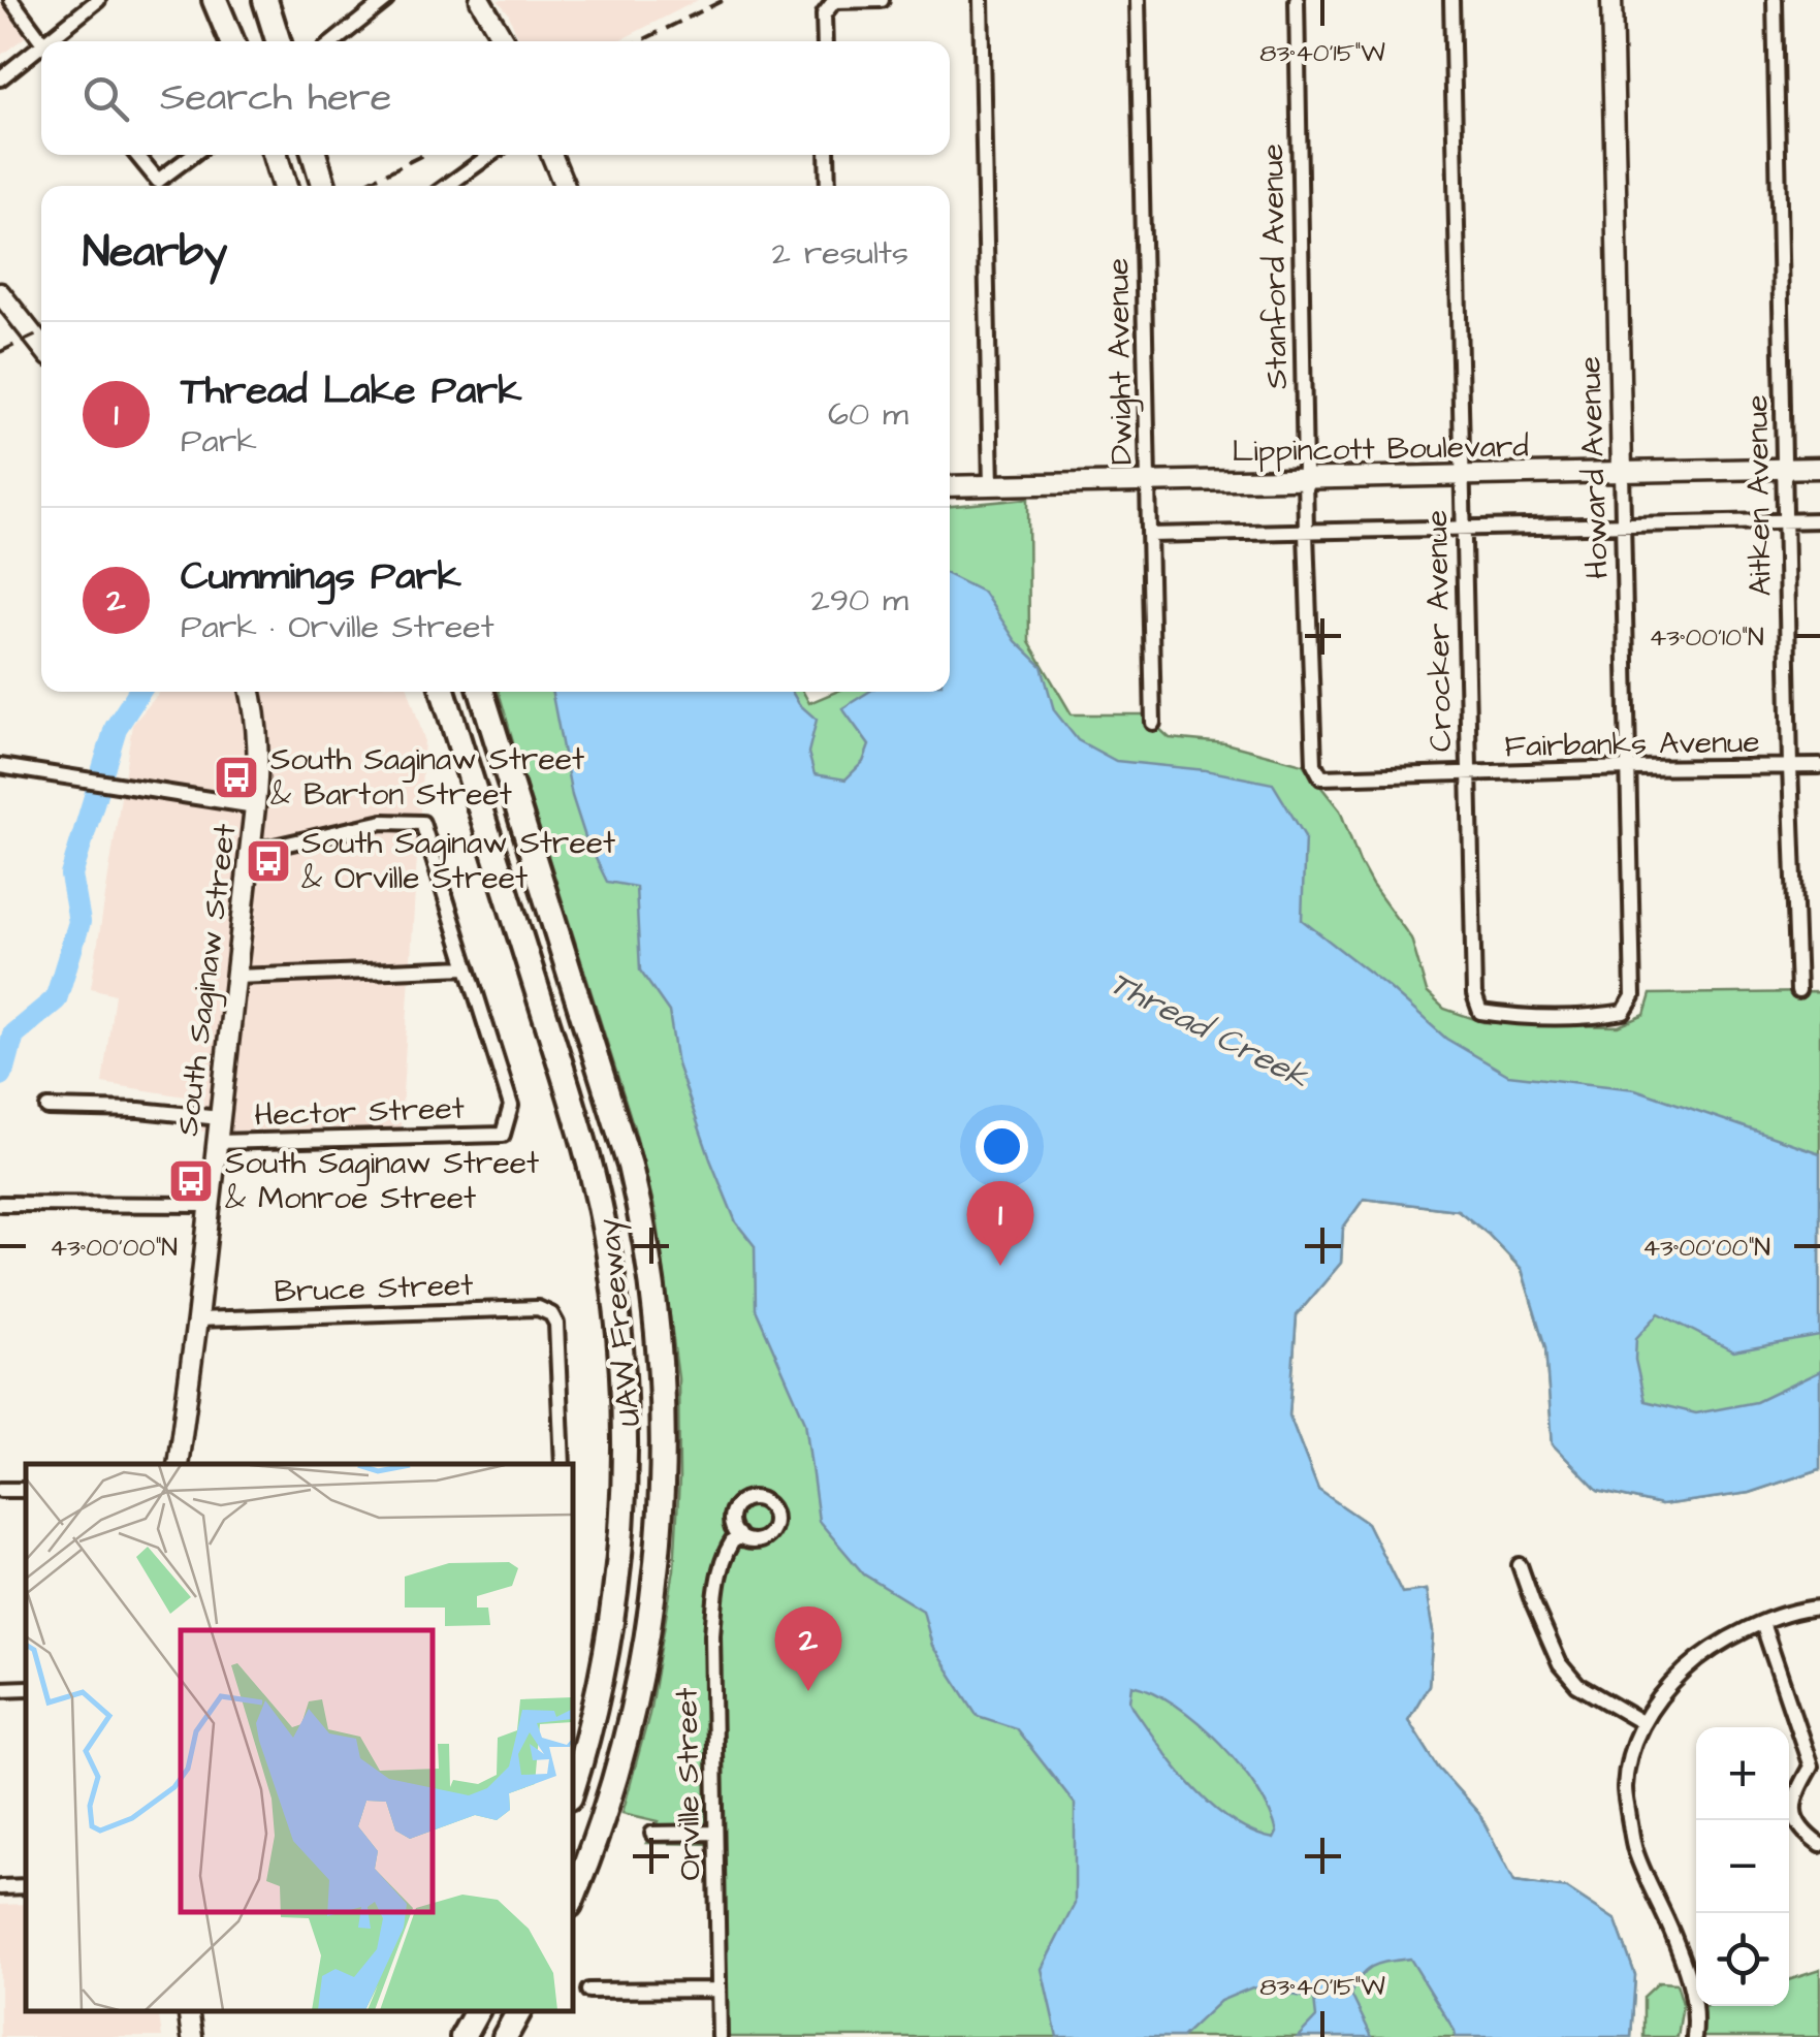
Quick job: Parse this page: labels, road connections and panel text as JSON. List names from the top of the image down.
{
  "streets": {
    "highway": ["UAW Freeway"],
    "street": [
      "Stanford Avenue",
      "Dwight Avenue",
      "Lippincott Boulevard",
      "Howard Avenue",
      "Aitken Avenue",
      "Crocker Avenue",
      "Fairbanks Avenue",
      "South Saginaw Street",
      "Hector Street",
      "Bruce Street",
      "Orville Street"
    ]
  },
  "crossings": [
    ["Stanford Avenue", "Lippincott Boulevard"],
    ["Stanford Avenue", "Fairbanks Avenue"],
    ["Dwight Avenue", "Lippincott Boulevard"],
    ["Lippincott Boulevard", "Howard Avenue"],
    ["Lippincott Boulevard", "Aitken Avenue"],
    ["Lippincott Boulevard", "Crocker Avenue"],
    ["Howard Avenue", "Crocker Avenue"],
    ["Howard Avenue", "Fairbanks Avenue"],
    ["Aitken Avenue", "Fairbanks Avenue"],
    ["Crocker Avenue", "Fairbanks Avenue"],
    ["South Saginaw Street", "Hector Street"],
    ["South Saginaw Street", "Bruce Street"]
  ],
  "water": ["Thread Creek"],
  "places": {
    "bus stop": ["South Saginaw Street & Barton Street", "South Saginaw Street & Orville Street", "South Saginaw Street & Monroe Street"]
  },
  "page": {
    "search": "Search here",
    "heading": ["Nearby", "2 results"],
    "list": [
      {
        "mark": "1",
        "name": "Thread Lake Park",
        "note": "Park",
        "value": "60 m"
      },
      {
        "mark": "2",
        "name": "Cummings Park",
        "note": "Park · Orville Street",
        "value": "290 m"
      }
    ],
    "pins": ["1", "2"],
    "map_buttons": ["+", "−"]
  },
  "coordinates": ["83°40'15\"W", "43°00'10\"N", "43°00'00\"N"]
}
